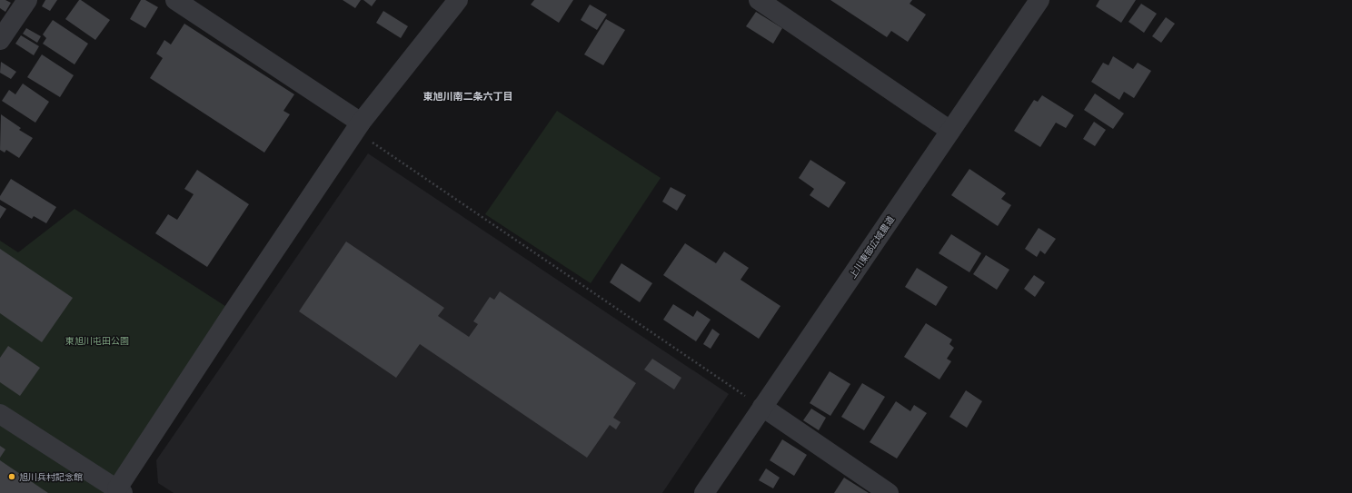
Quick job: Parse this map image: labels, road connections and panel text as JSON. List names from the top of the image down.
{
  "streets": {
    "street": ["上川東部広域農道"]
  },
  "districts": ["東旭川南二条六丁目"],
  "parks": ["東旭川屯田公園"],
  "places": ["旭川兵村記念館"]
}
